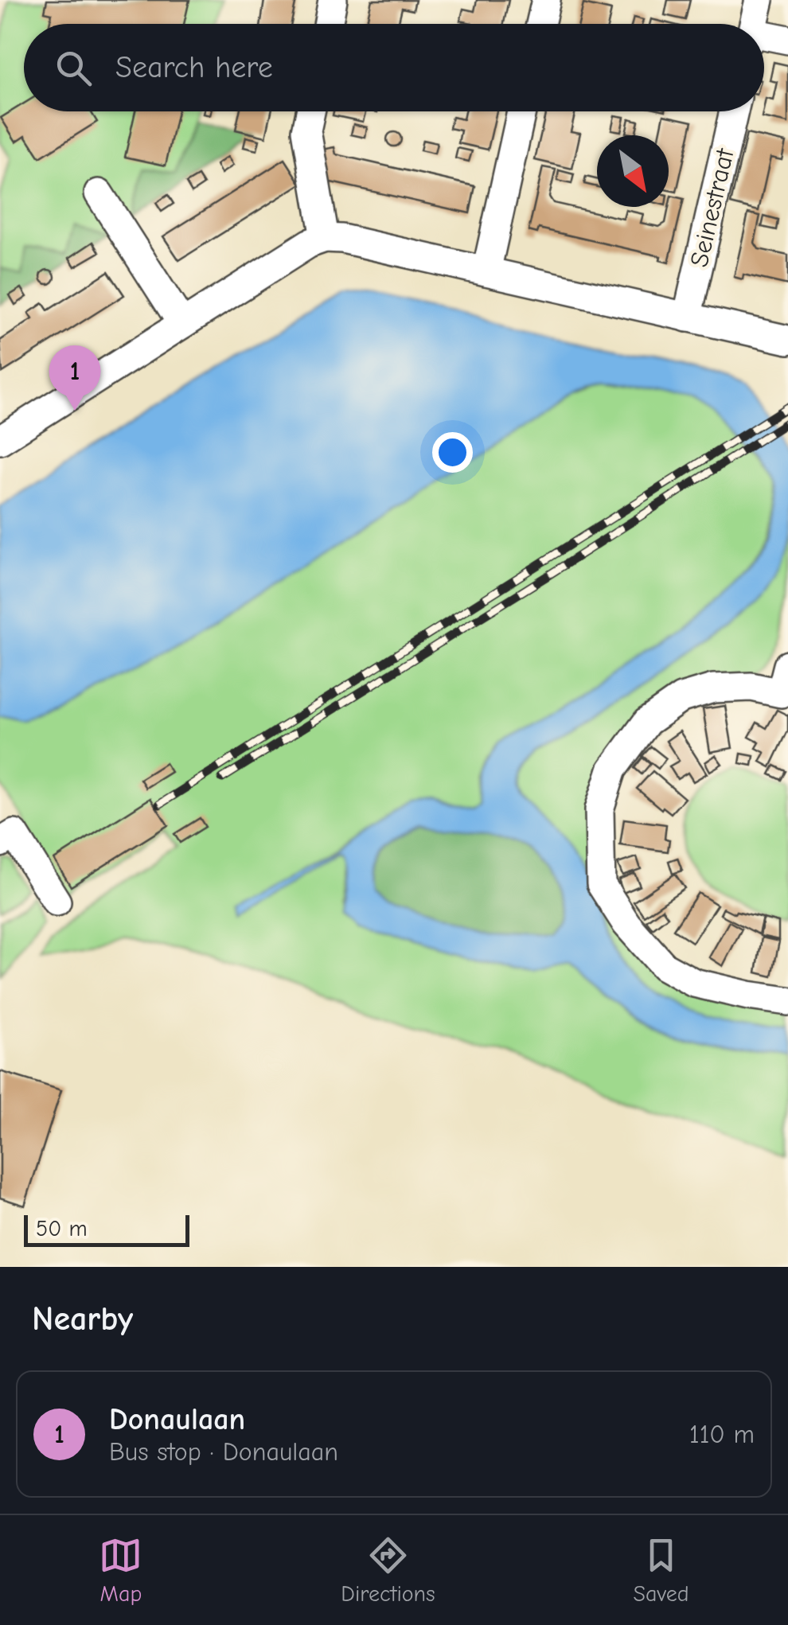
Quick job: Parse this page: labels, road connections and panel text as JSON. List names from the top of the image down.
{
  "streets": {
    "street": ["Seinestraat"]
  },
  "scale_bar": "50 m",
  "north": "bottom right",
  "page": {
    "search": "Search here",
    "pins": "1",
    "scale": "50 m",
    "heading": "Nearby",
    "list": [
      {
        "mark": "1",
        "name": "Donaulaan",
        "note": "Bus stop · Donaulaan",
        "value": "110 m"
      }
    ],
    "nav": ["Map", "Directions", "Saved"]
  }
}
